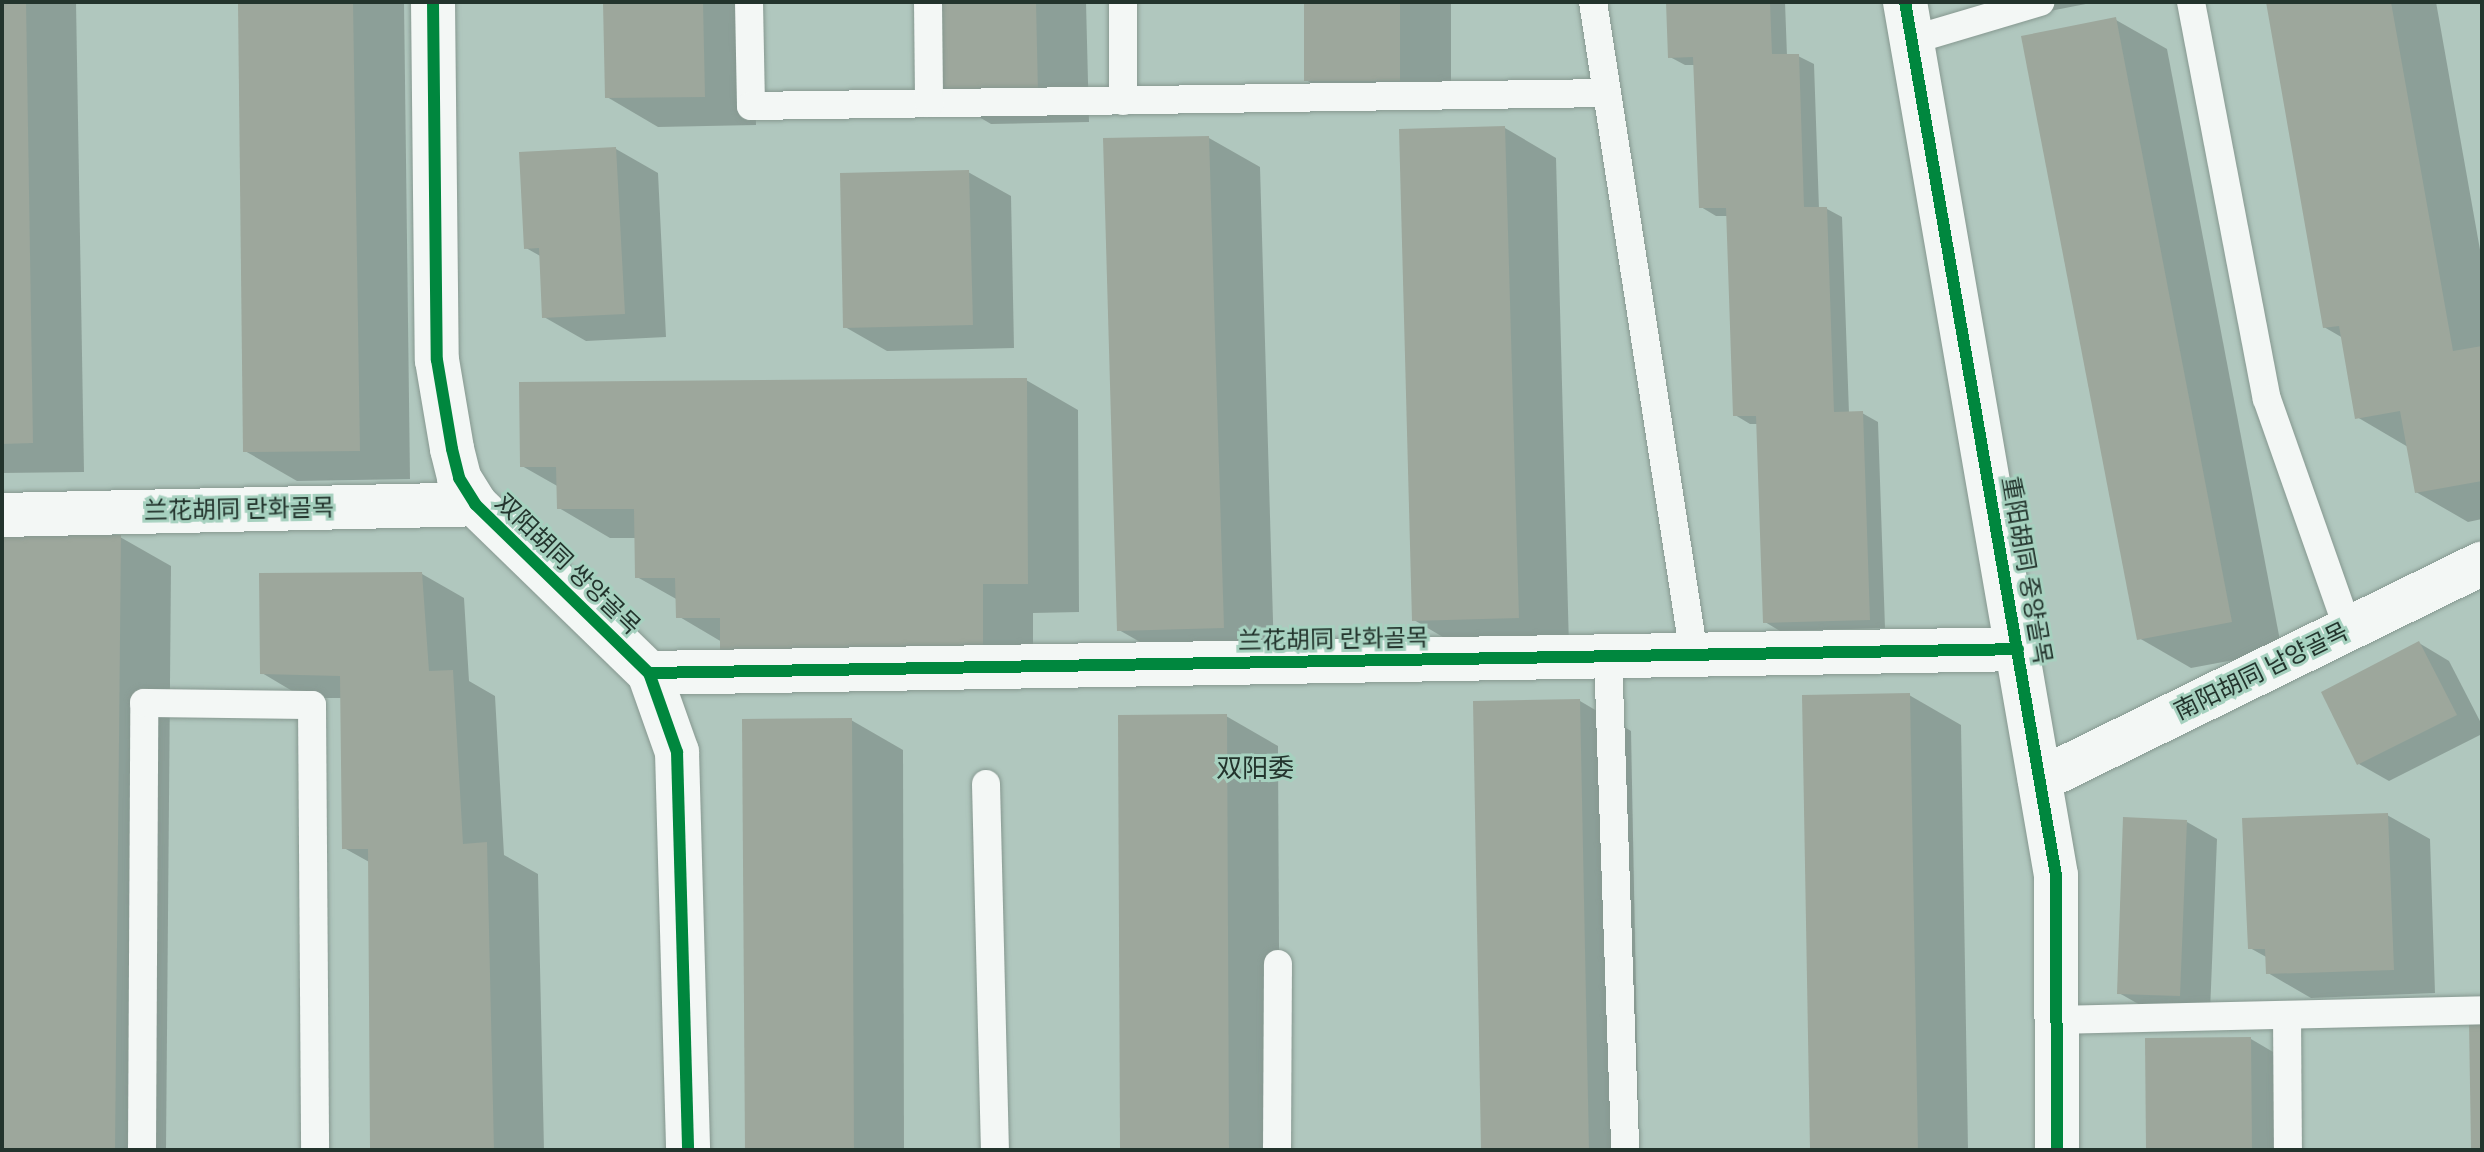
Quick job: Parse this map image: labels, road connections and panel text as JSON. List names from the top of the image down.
{
  "streets": {
    "street": [
      "兰花胡同 란화골목",
      "双阳胡同 쌍양골목",
      "重阳胡同 중양골목",
      "南阳胡同 남양골목"
    ]
  },
  "crossings": [
    ["兰花胡同 란화골목", "双阳胡同 쌍양골목"],
    ["兰花胡同 란화골목", "重阳胡同 중양골목"],
    ["重阳胡同 중양골목", "南阳胡同 남양골목"]
  ],
  "districts": ["双阳委"]
}
